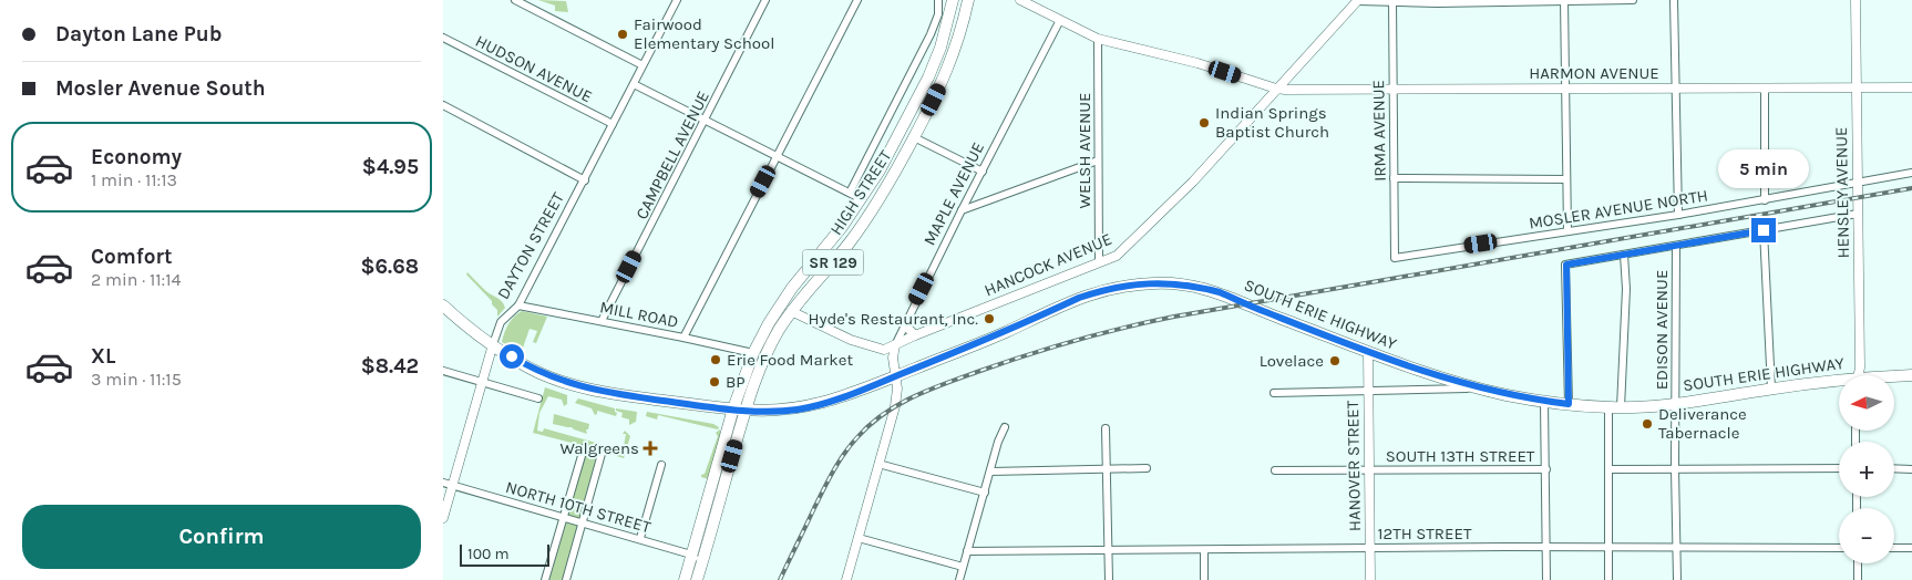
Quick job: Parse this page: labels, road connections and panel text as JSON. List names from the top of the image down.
{
  "streets": {
    "main road": ["HIGH STREET", "SR 129", "SOUTH ERIE HIGHWAY"],
    "street": [
      "HUDSON AVENUE",
      "HARMON AVENUE",
      "IRMA AVENUE",
      "WELSH AVENUE",
      "CAMPBELL AVENUE",
      "HENSLEY AVENUE",
      "MAPLE AVENUE",
      "MOSLER AVENUE NORTH",
      "DAYTON STREET",
      "HANCOCK AVENUE",
      "MILL ROAD",
      "EDISON AVENUE",
      "SOUTH 13TH STREET",
      "HANOVER STREET",
      "NORTH 10TH STREET",
      "12TH STREET"
    ]
  },
  "crossings": [
    ["HUDSON AVENUE", "DAYTON STREET"],
    ["HARMON AVENUE", "IRMA AVENUE"],
    ["HARMON AVENUE", "WELSH AVENUE"],
    ["HARMON AVENUE", "HENSLEY AVENUE"],
    ["HARMON AVENUE", "MAPLE AVENUE"],
    ["HARMON AVENUE", "HANCOCK AVENUE"],
    ["IRMA AVENUE", "MOSLER AVENUE NORTH"],
    ["WELSH AVENUE", "HANCOCK AVENUE"],
    ["CAMPBELL AVENUE", "MILL ROAD"],
    ["HIGH STREET", "HANCOCK AVENUE"],
    ["HIGH STREET", "MILL ROAD"],
    ["HIGH STREET", "SOUTH ERIE HIGHWAY"],
    ["HIGH STREET", "NORTH 10TH STREET"],
    ["HENSLEY AVENUE", "MOSLER AVENUE NORTH"],
    ["MAPLE AVENUE", "HANCOCK AVENUE"],
    ["MAPLE AVENUE", "SOUTH ERIE HIGHWAY"],
    ["DAYTON STREET", "MILL ROAD"],
    ["DAYTON STREET", "SOUTH ERIE HIGHWAY"],
    ["DAYTON STREET", "NORTH 10TH STREET"],
    ["SOUTH ERIE HIGHWAY", "EDISON AVENUE"],
    ["SOUTH ERIE HIGHWAY", "HANOVER STREET"],
    ["EDISON AVENUE", "12TH STREET"],
    ["SOUTH 13TH STREET", "HANOVER STREET"],
    ["HANOVER STREET", "12TH STREET"]
  ],
  "places": {
    "other": [
      "Fairwood Elementary School",
      "Indian Springs Baptist Church",
      "Hyde's Restaurant, Inc.",
      "Erie Food Market",
      "Lovelace",
      "BP",
      "Deliverance Tabernacle"
    ],
    "health": ["Walgreens"]
  },
  "scale_bar": "100 m",
  "north": "left",
  "page": {
    "banner": ["Dayton Lane Pub", "Mosler Avenue South"],
    "list": [
      {
        "name": "Economy",
        "note": "1 min · 11:13",
        "value": "$4.95"
      },
      {
        "name": "Comfort",
        "note": "2 min · 11:14",
        "value": "$6.68"
      },
      {
        "name": "XL",
        "note": "3 min · 11:15",
        "value": "$8.42"
      }
    ],
    "bubble": "5 min",
    "map_buttons": ["+", "−"],
    "buttons": "Confirm",
    "scale": "100 m"
  }
}
